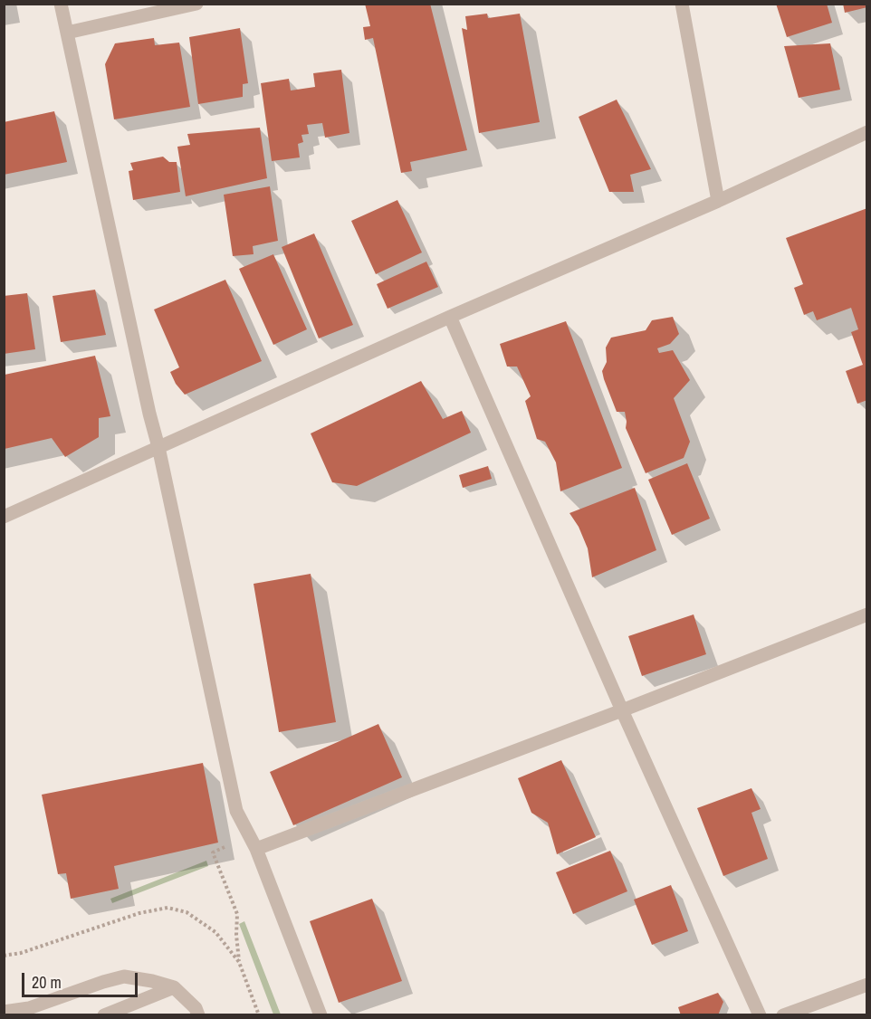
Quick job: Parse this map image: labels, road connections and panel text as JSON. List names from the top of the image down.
{
  "scale_bar": "20 m"
}
